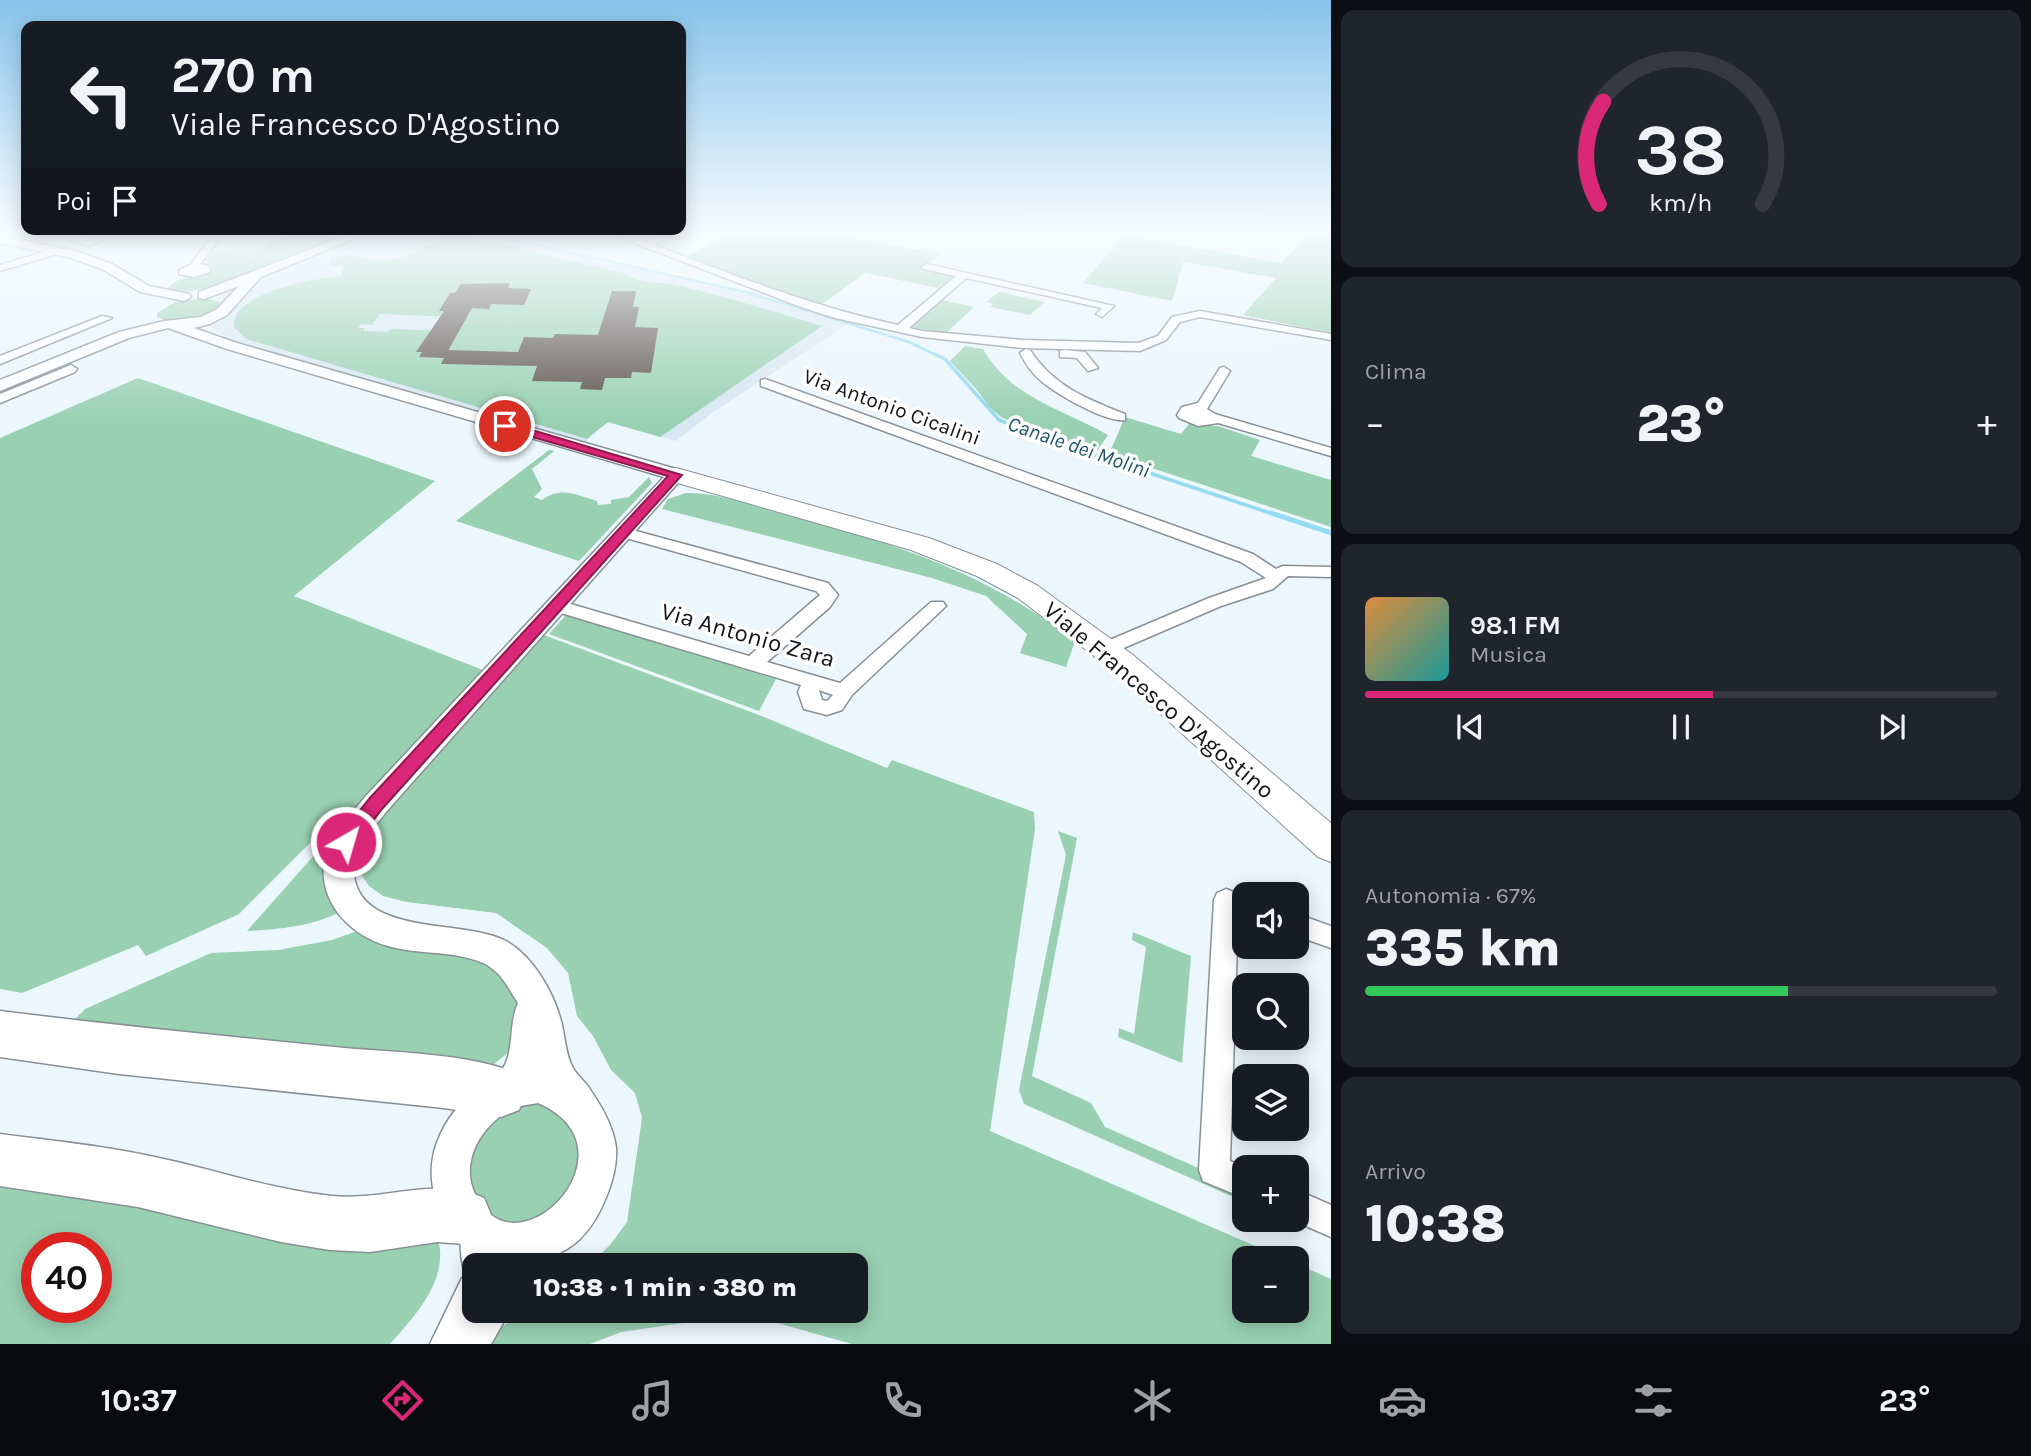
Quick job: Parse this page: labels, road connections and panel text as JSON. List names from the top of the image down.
{
  "streets": {
    "main road": ["Viale Francesco D'Agostino"],
    "street": ["Via Antonio Cicalini", "Via Antonio Zara"]
  },
  "water": ["Canale dei Molini"],
  "page": {
    "turn": ["270 m", "Viale Francesco D'Agostino"],
    "then": "Poi",
    "tile": [
      "Clima",
      ["Autonomia · 67%", "335 km"],
      ["Arrivo", "10:38"]
    ],
    "heat": ["−", "23°", "+"],
    "song": ["98.1 FM", "Musica"],
    "map_buttons": ["+", "−"],
    "limit": "40",
    "trip": "10:38 · 1 min · 380 m",
    "tabs": ["10:37", "23°"],
    "gauge": ["38", "km/h"]
  }
}
